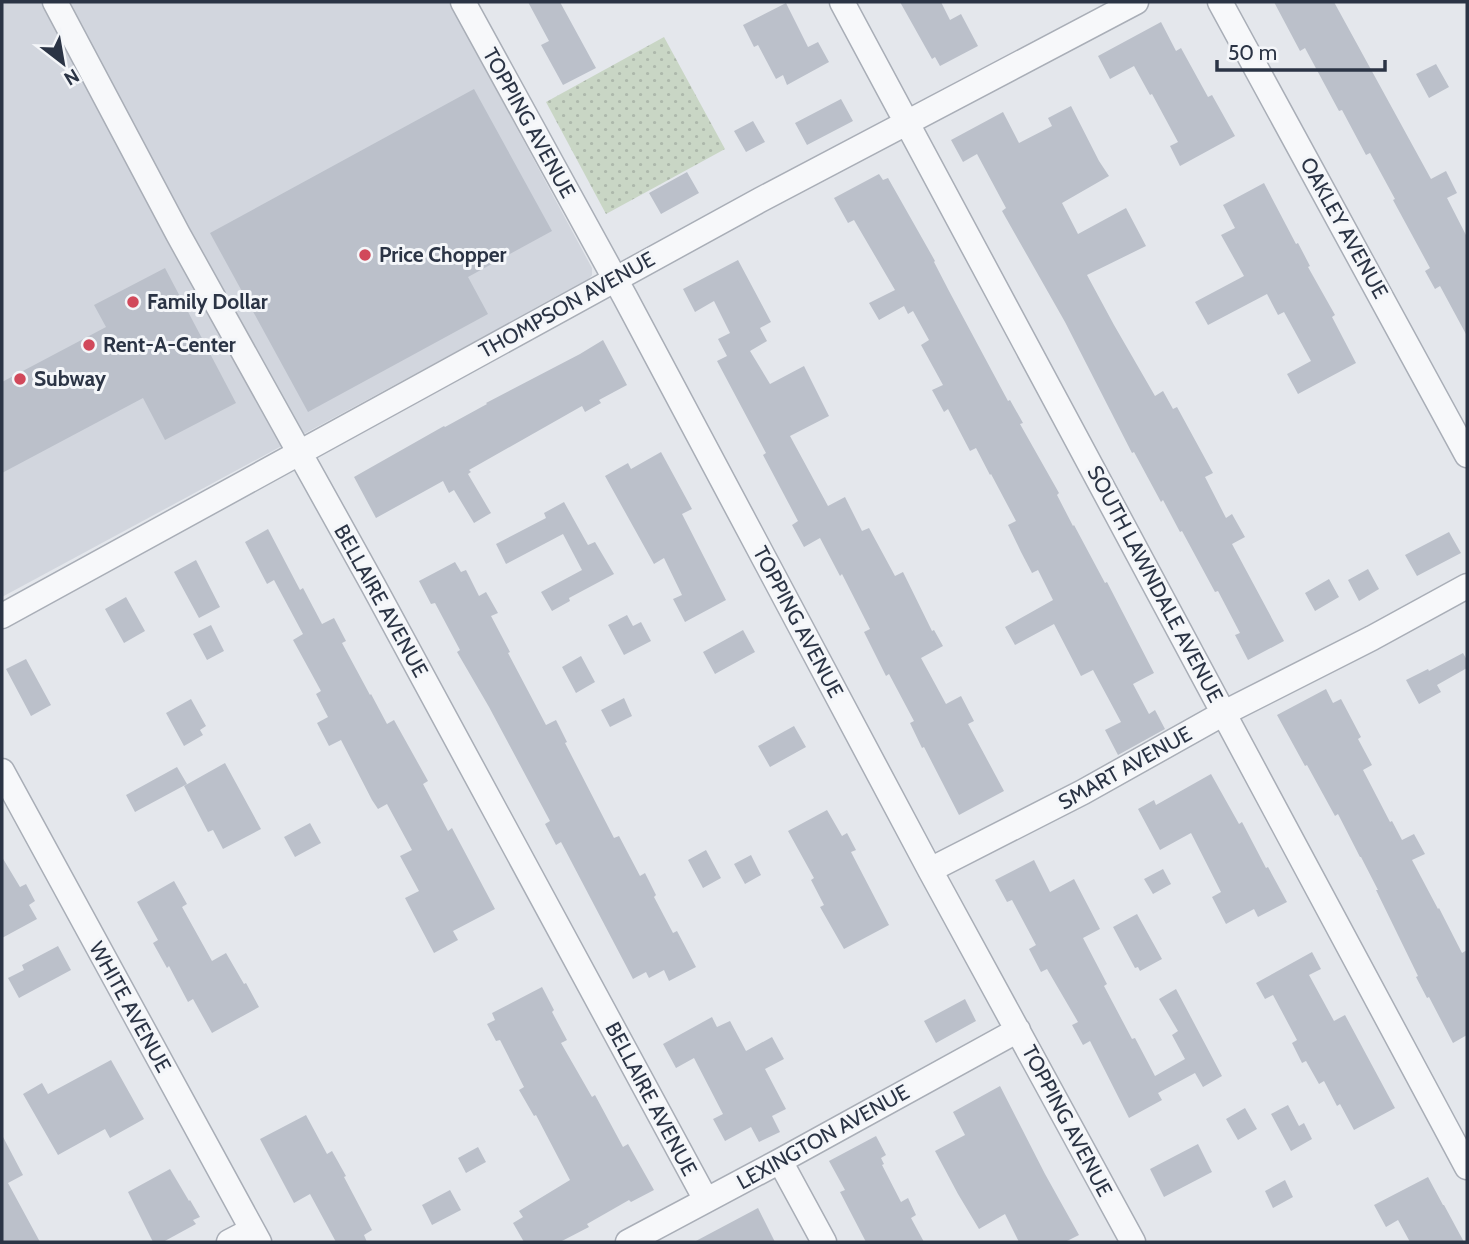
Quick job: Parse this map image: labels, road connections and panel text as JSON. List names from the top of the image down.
{
  "streets": {
    "street": [
      "TOPPING AVENUE",
      "OAKLEY AVENUE",
      "THOMPSON AVENUE",
      "SOUTH LAWNDALE AVENUE",
      "BELLAIRE AVENUE",
      "SMART AVENUE",
      "WHITE AVENUE",
      "LEXINGTON AVENUE"
    ]
  },
  "crossings": [
    ["TOPPING AVENUE", "THOMPSON AVENUE"],
    ["TOPPING AVENUE", "SMART AVENUE"],
    ["TOPPING AVENUE", "LEXINGTON AVENUE"],
    ["THOMPSON AVENUE", "SOUTH LAWNDALE AVENUE"],
    ["THOMPSON AVENUE", "BELLAIRE AVENUE"],
    ["SOUTH LAWNDALE AVENUE", "SMART AVENUE"],
    ["BELLAIRE AVENUE", "LEXINGTON AVENUE"]
  ],
  "places": [
    "Price Chopper",
    "Family Dollar",
    "Rent-A-Center",
    "Subway"
  ],
  "scale_bar": "50 m",
  "north": "bottom right"
}
